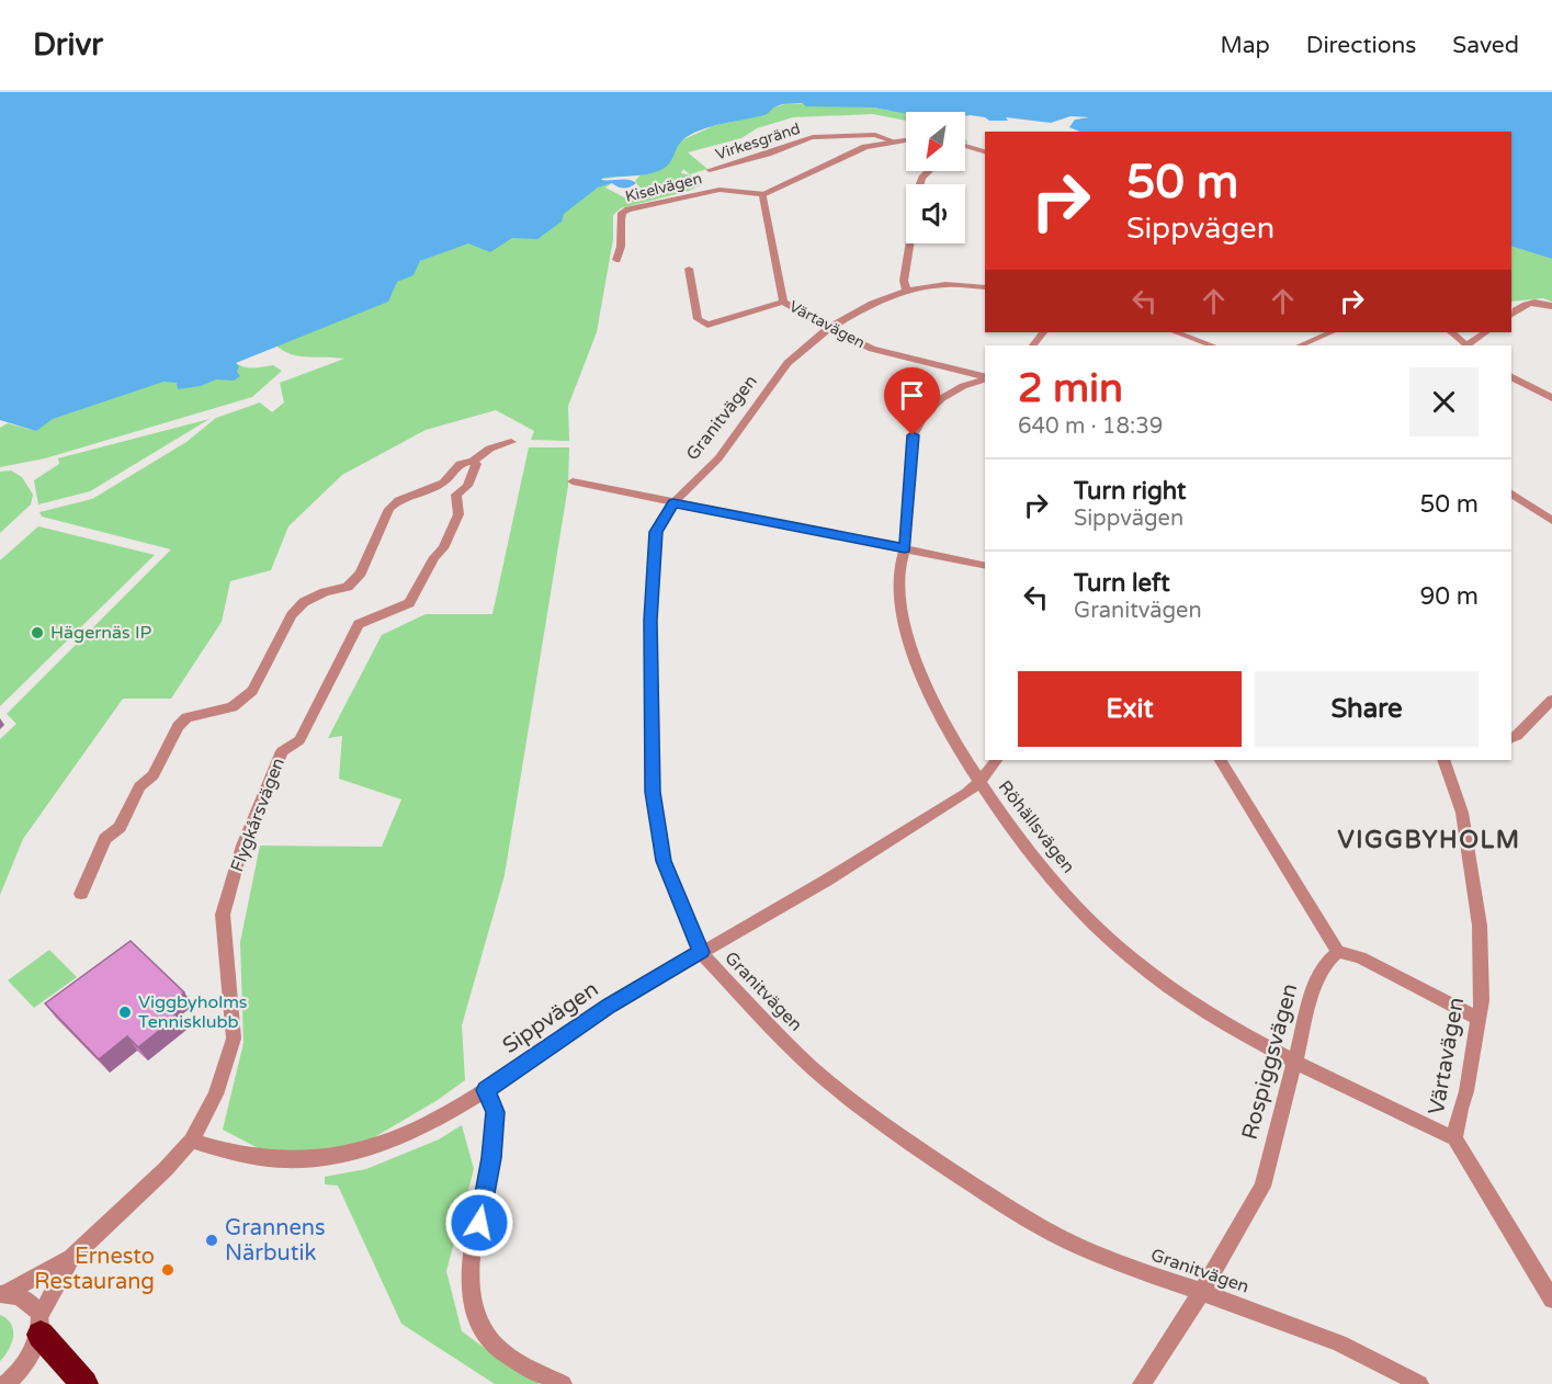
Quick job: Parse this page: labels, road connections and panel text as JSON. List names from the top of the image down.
{
  "streets": {
    "street": [
      "Virkesgränd",
      "Kiselvägen",
      "Värtavägen",
      "Granitvägen",
      "Flygkårsvägen",
      "Röhällsvägen",
      "Sippvägen",
      "Rospiggsvägen"
    ]
  },
  "crossings": [
    ["Kiselvägen", "Värtavägen"],
    ["Värtavägen", "Granitvägen"],
    ["Värtavägen", "Röhällsvägen"],
    ["Granitvägen", "Sippvägen"],
    ["Granitvägen", "Rospiggsvägen"],
    ["Flygkårsvägen", "Sippvägen"],
    ["Röhällsvägen", "Sippvägen"],
    ["Röhällsvägen", "Rospiggsvägen"]
  ],
  "districts": ["VIGGBYHOLM"],
  "places": [
    "Hägernäs IP",
    "Viggbyholms Tennisklubb",
    "Grannens Närbutik",
    "Ernesto Restaurang"
  ],
  "north": "bottom left",
  "page": {
    "header": "Drivr",
    "nav": ["Map", "Directions", "Saved"],
    "turn": ["50 m", "Sippvägen"],
    "heading": ["2 min", "640 m · 18:39"],
    "list": [
      {
        "name": "Turn right",
        "note": "Sippvägen",
        "value": "50 m"
      },
      {
        "name": "Turn left",
        "note": "Granitvägen",
        "value": "90 m"
      }
    ],
    "buttons": ["Exit", "Share"]
  }
}
